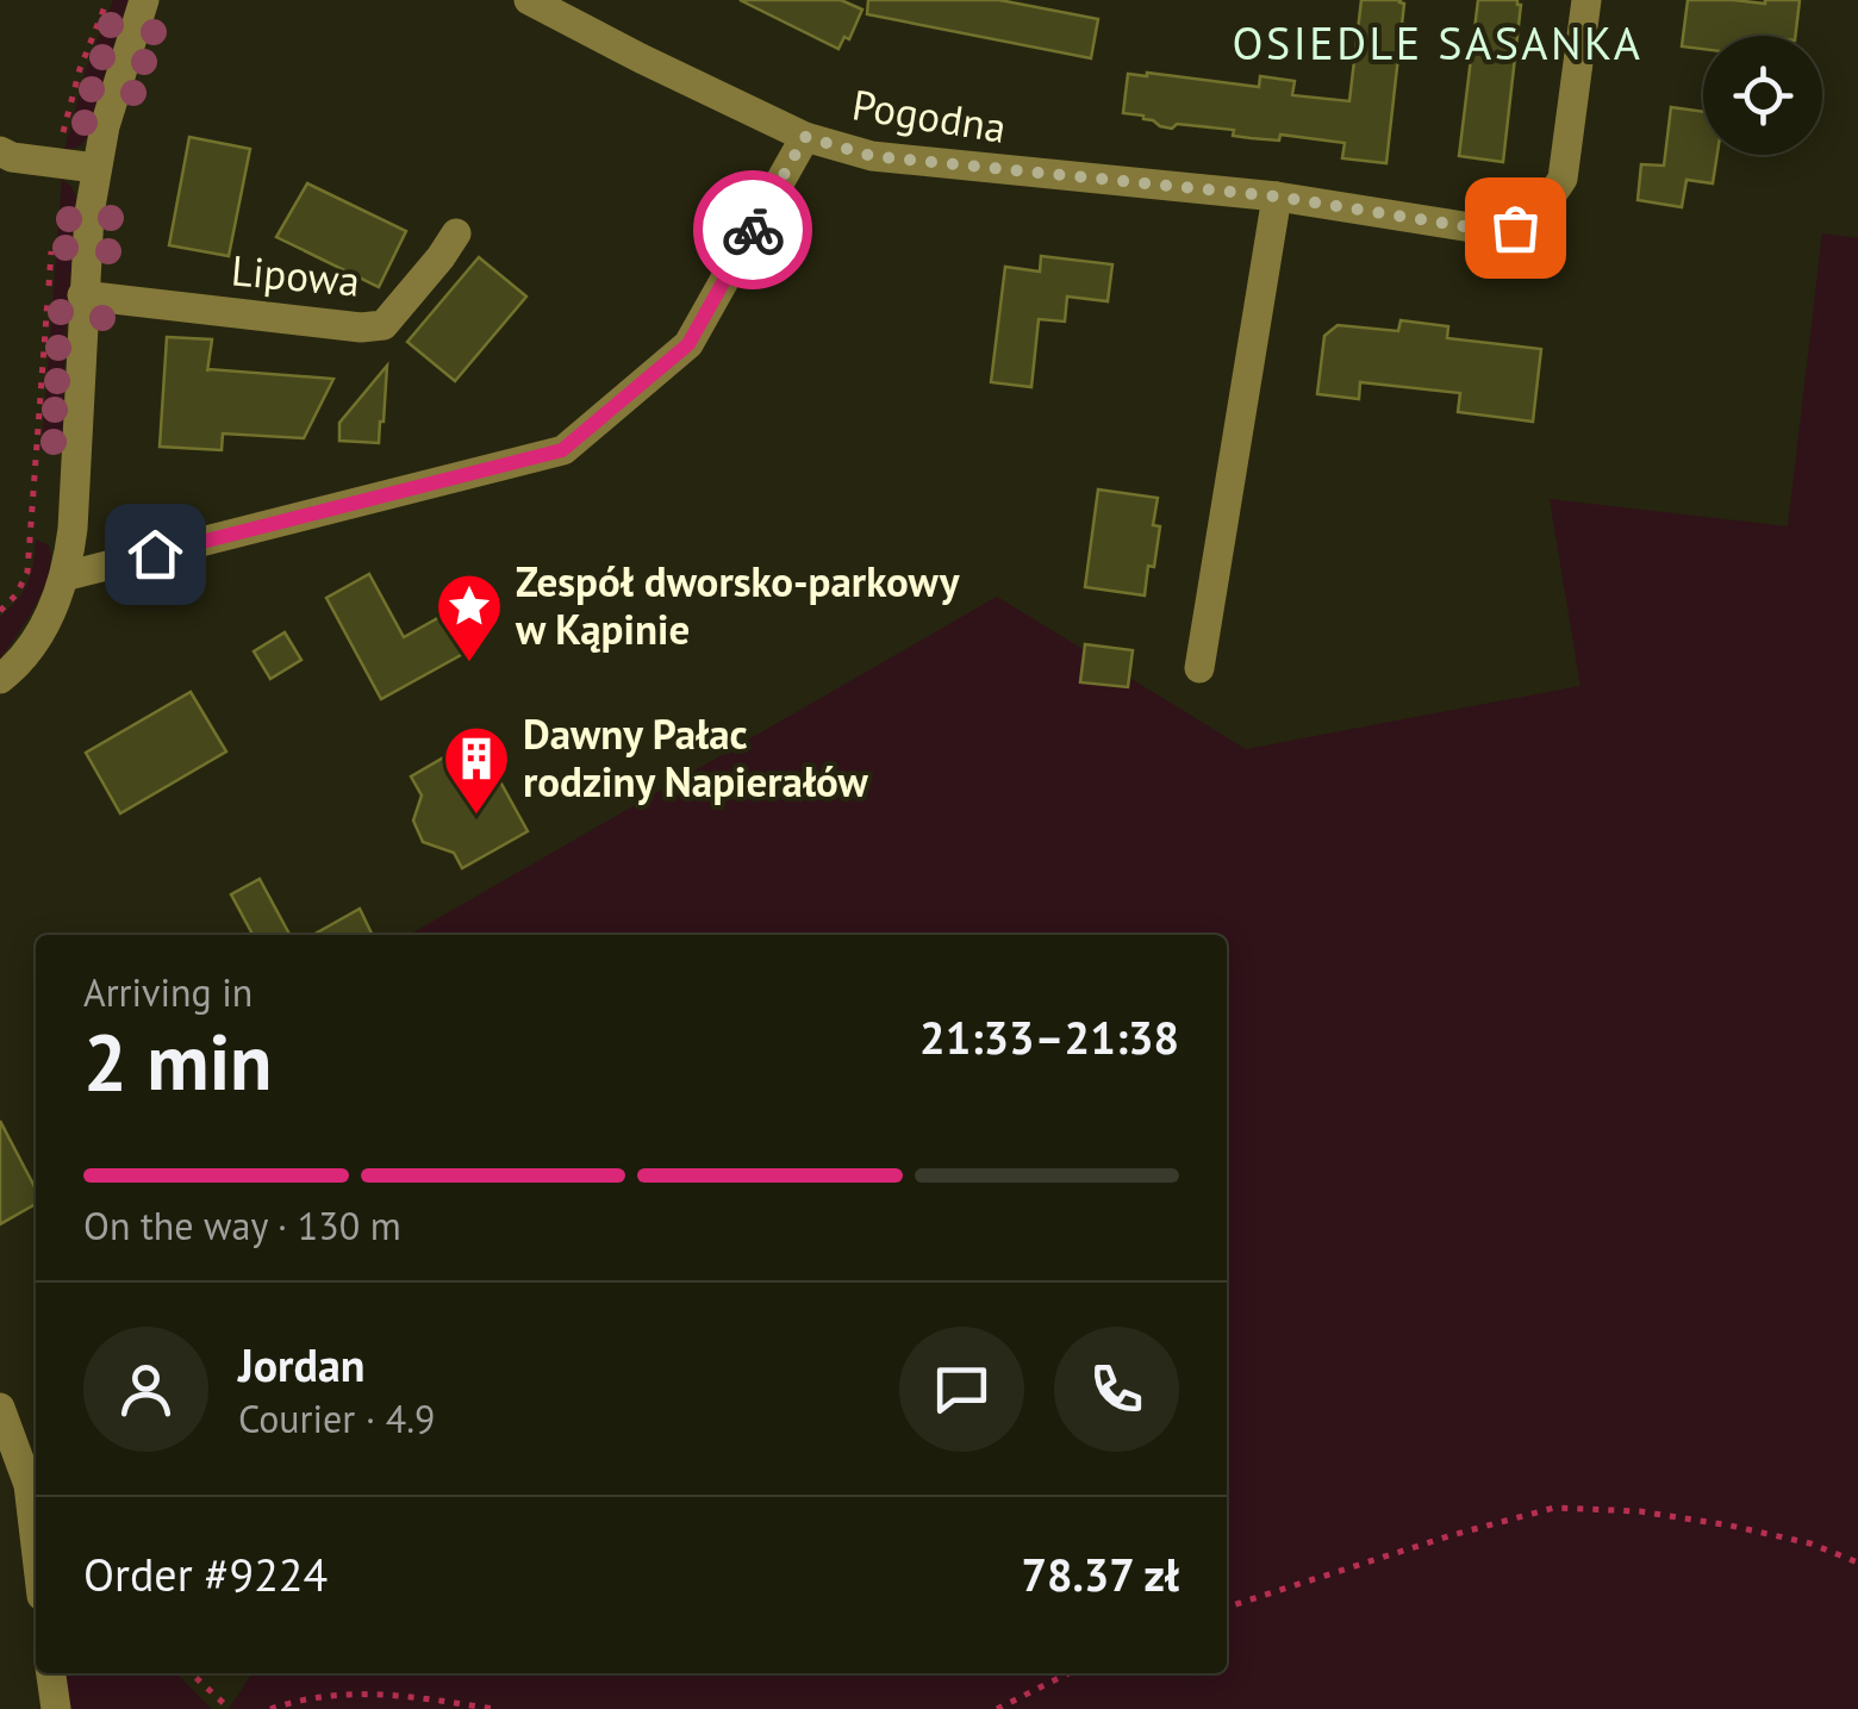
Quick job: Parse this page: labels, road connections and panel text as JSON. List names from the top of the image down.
{
  "streets": {
    "street": ["Pogodna", "Lipowa"]
  },
  "districts": ["OSIEDLE SASANKA"],
  "places": {
    "place": ["Zespół dworsko-parkowy w Kąpinie"],
    "building": ["Dawny Pałac rodziny Napierałów"]
  },
  "page": {
    "heading": ["2 min", "Arriving in", "21:33–21:38"],
    "panel": [
      "Jordan",
      "Courier · 4.9",
      "Order #9224",
      "78.37 zł"
    ],
    "bar": "On the way · 130 m"
  }
}
